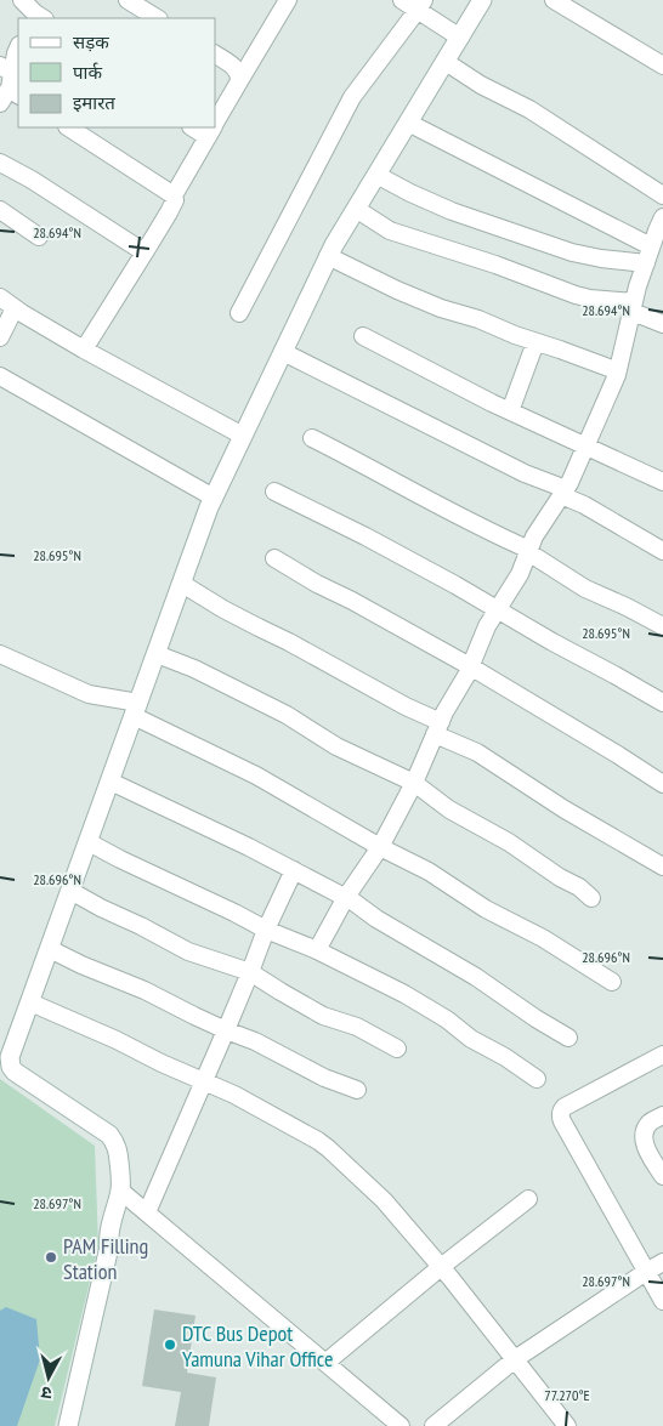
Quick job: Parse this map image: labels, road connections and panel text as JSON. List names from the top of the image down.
{
  "places": ["PAM Filling Station", "DTC Bus Depot Yamuna Vihar Office"],
  "legend": ["सड़क", "पार्क", "इमारत"],
  "north": "bottom",
  "coordinates": [
    "28.694°N",
    "28.695°N",
    "28.696°N",
    "28.697°N",
    "77.270°E"
  ]
}
